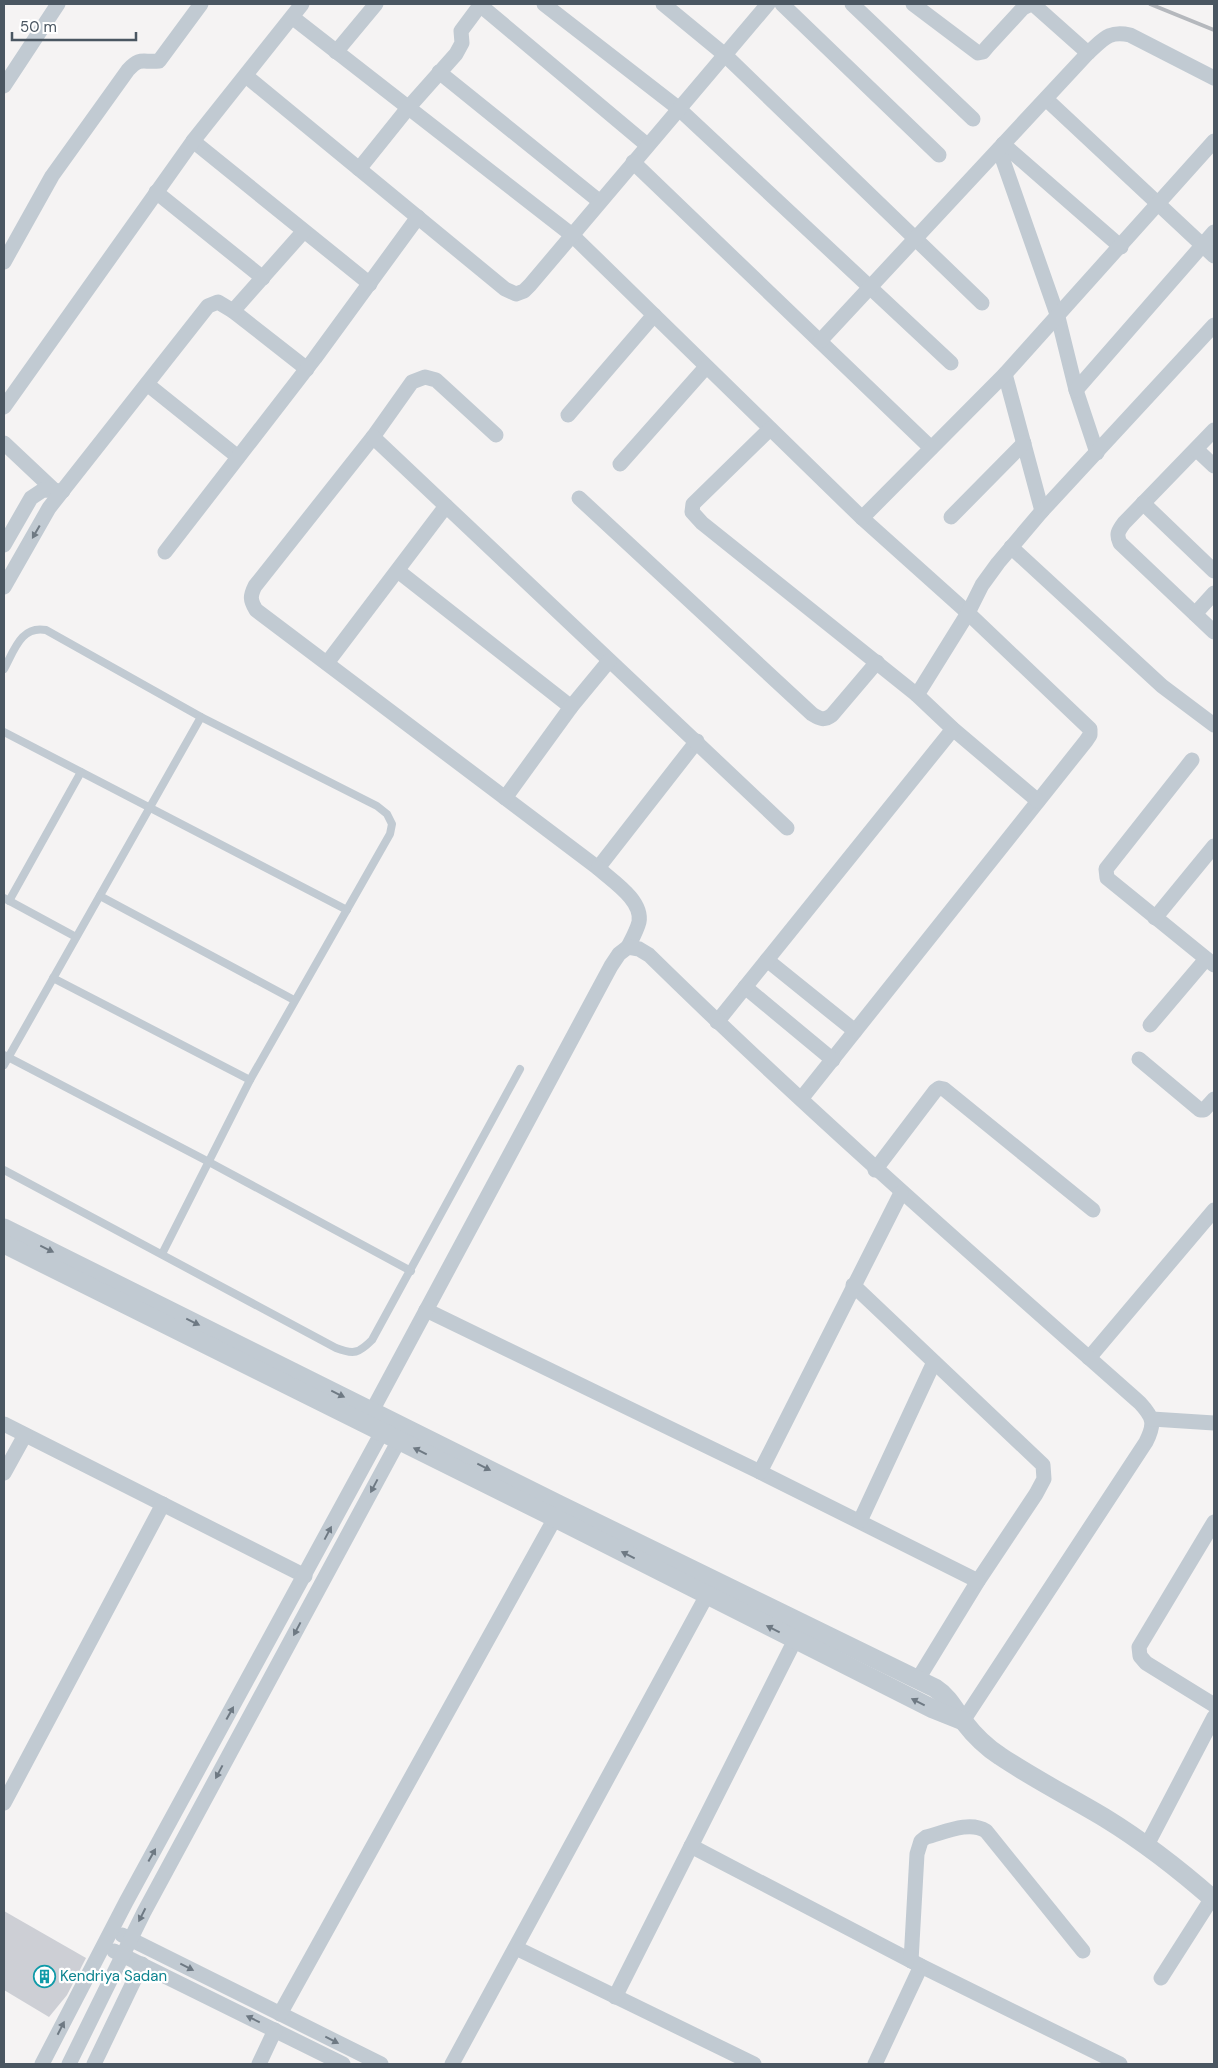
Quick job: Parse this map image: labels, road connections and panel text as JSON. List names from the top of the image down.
{
  "places": {
    "building": ["Kendriya Sadan"]
  },
  "scale_bar": "50 m"
}
